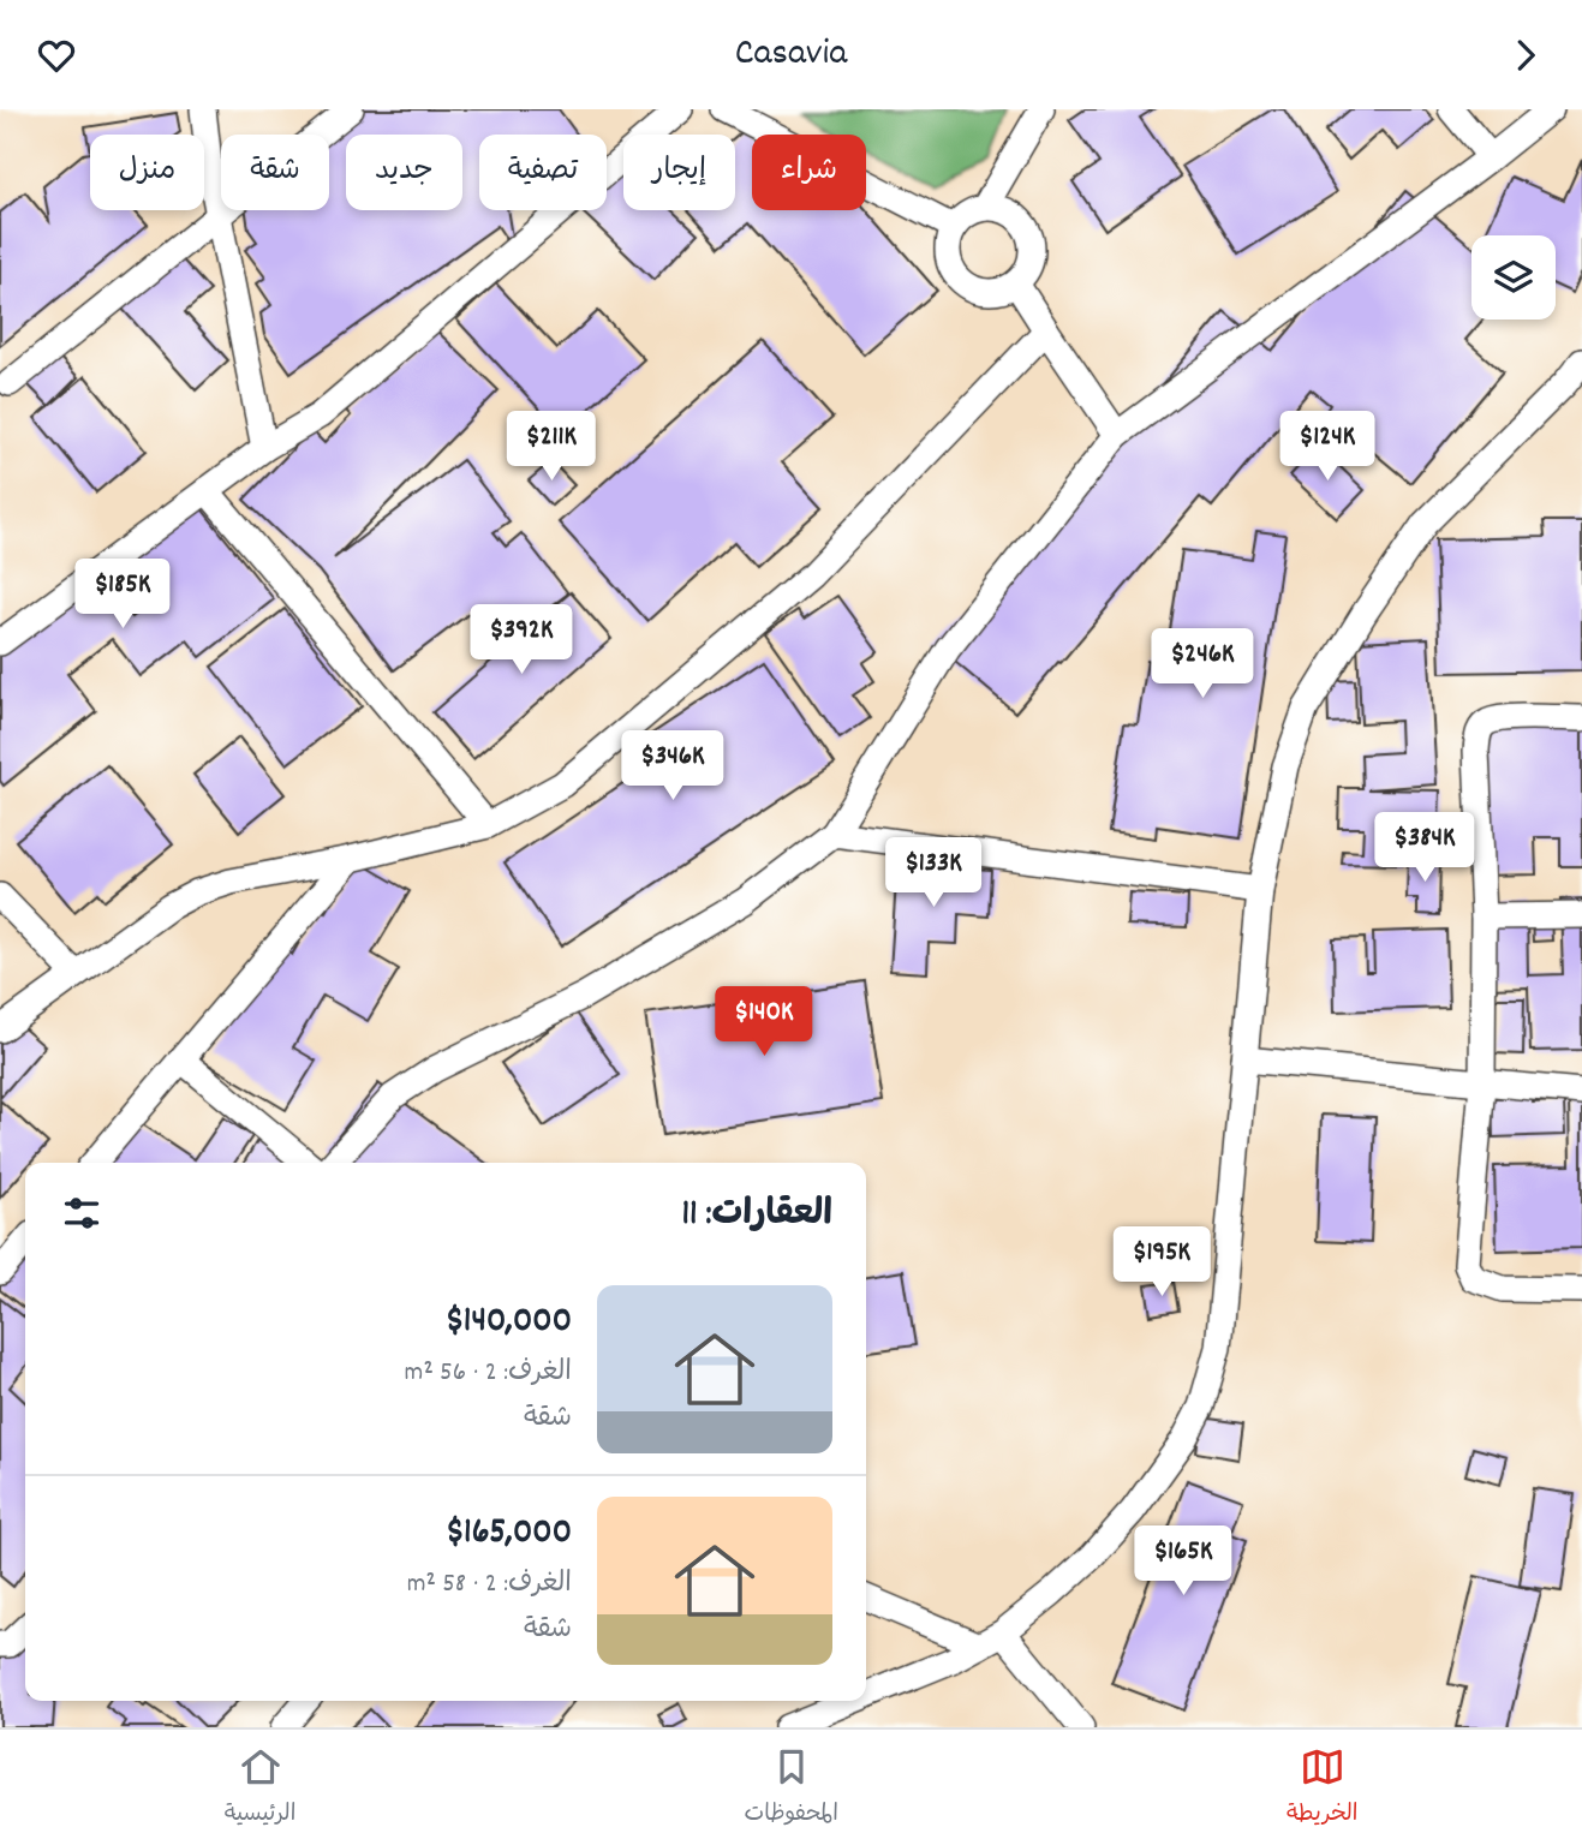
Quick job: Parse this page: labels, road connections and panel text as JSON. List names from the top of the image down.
{
  "page": {
    "header": "Casavia",
    "chip": [
      "شراء",
      "إيجار",
      "تصفية",
      "جديد",
      "شقة",
      "منزل"
    ],
    "price": [
      "$211K",
      "$124K",
      "$185K",
      "$392K",
      "$246K",
      "$346K",
      "$384K",
      "$133K",
      "$140K",
      "$195K",
      "$165K"
    ],
    "heading": "العقارات: 11",
    "list": [
      {
        "name": "$140,000",
        "note": "الغرف: 2 · 56 m² · شقة"
      },
      {
        "name": "$165,000",
        "note": "الغرف: 2 · 58 m² · شقة"
      }
    ],
    "tabs": ["الخريطة", "المحفوظات", "الرئيسية"]
  }
}
